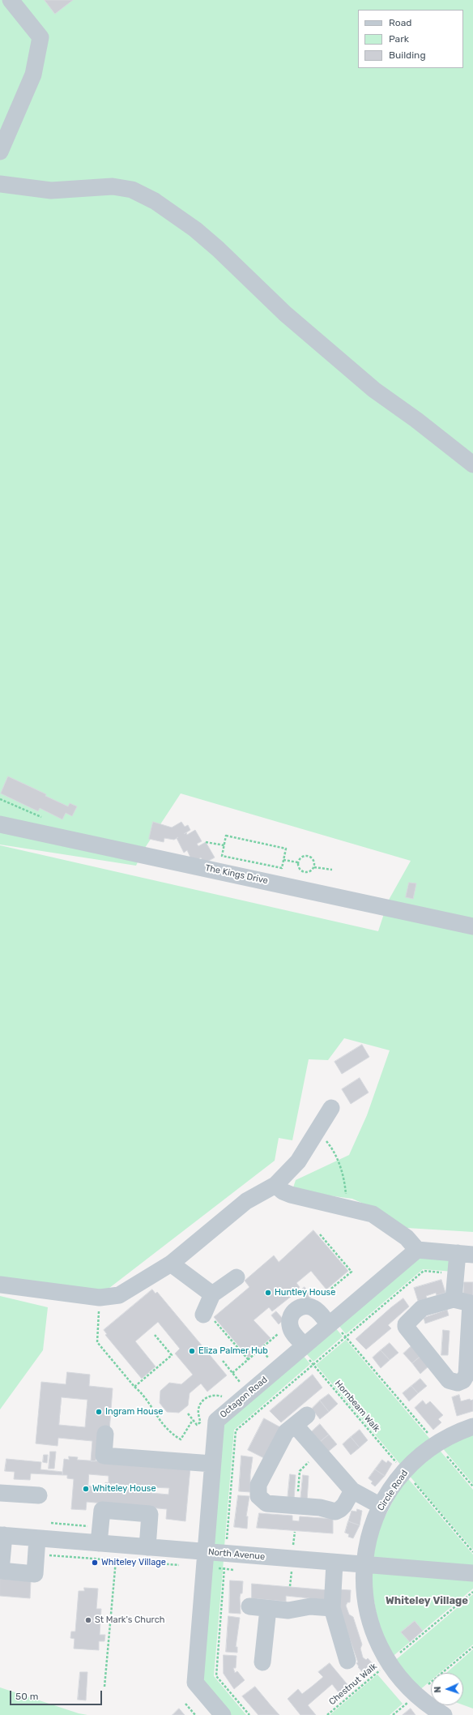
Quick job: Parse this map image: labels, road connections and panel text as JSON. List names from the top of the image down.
{
  "streets": {
    "street": [
      "The Kings Drive",
      "Octagon Road",
      "Circle Road",
      "North Avenue"
    ],
    "path": ["Hornbeam Walk", "Chestnut Walk"]
  },
  "crossings": [
    ["Octagon Road", "Hornbeam Walk"],
    ["Octagon Road", "North Avenue"],
    ["Hornbeam Walk", "Circle Road"],
    ["Circle Road", "North Avenue"],
    ["Circle Road", "Chestnut Walk"]
  ],
  "districts": ["Whiteley Village"],
  "places": [
    "Huntley House",
    "Eliza Palmer Hub",
    "Ingram House",
    "Whiteley House",
    "Whiteley Village",
    "St Mark's Church"
  ],
  "legend": ["Road", "Park", "Building"],
  "scale_bar": "50 m",
  "north": "left"
}
